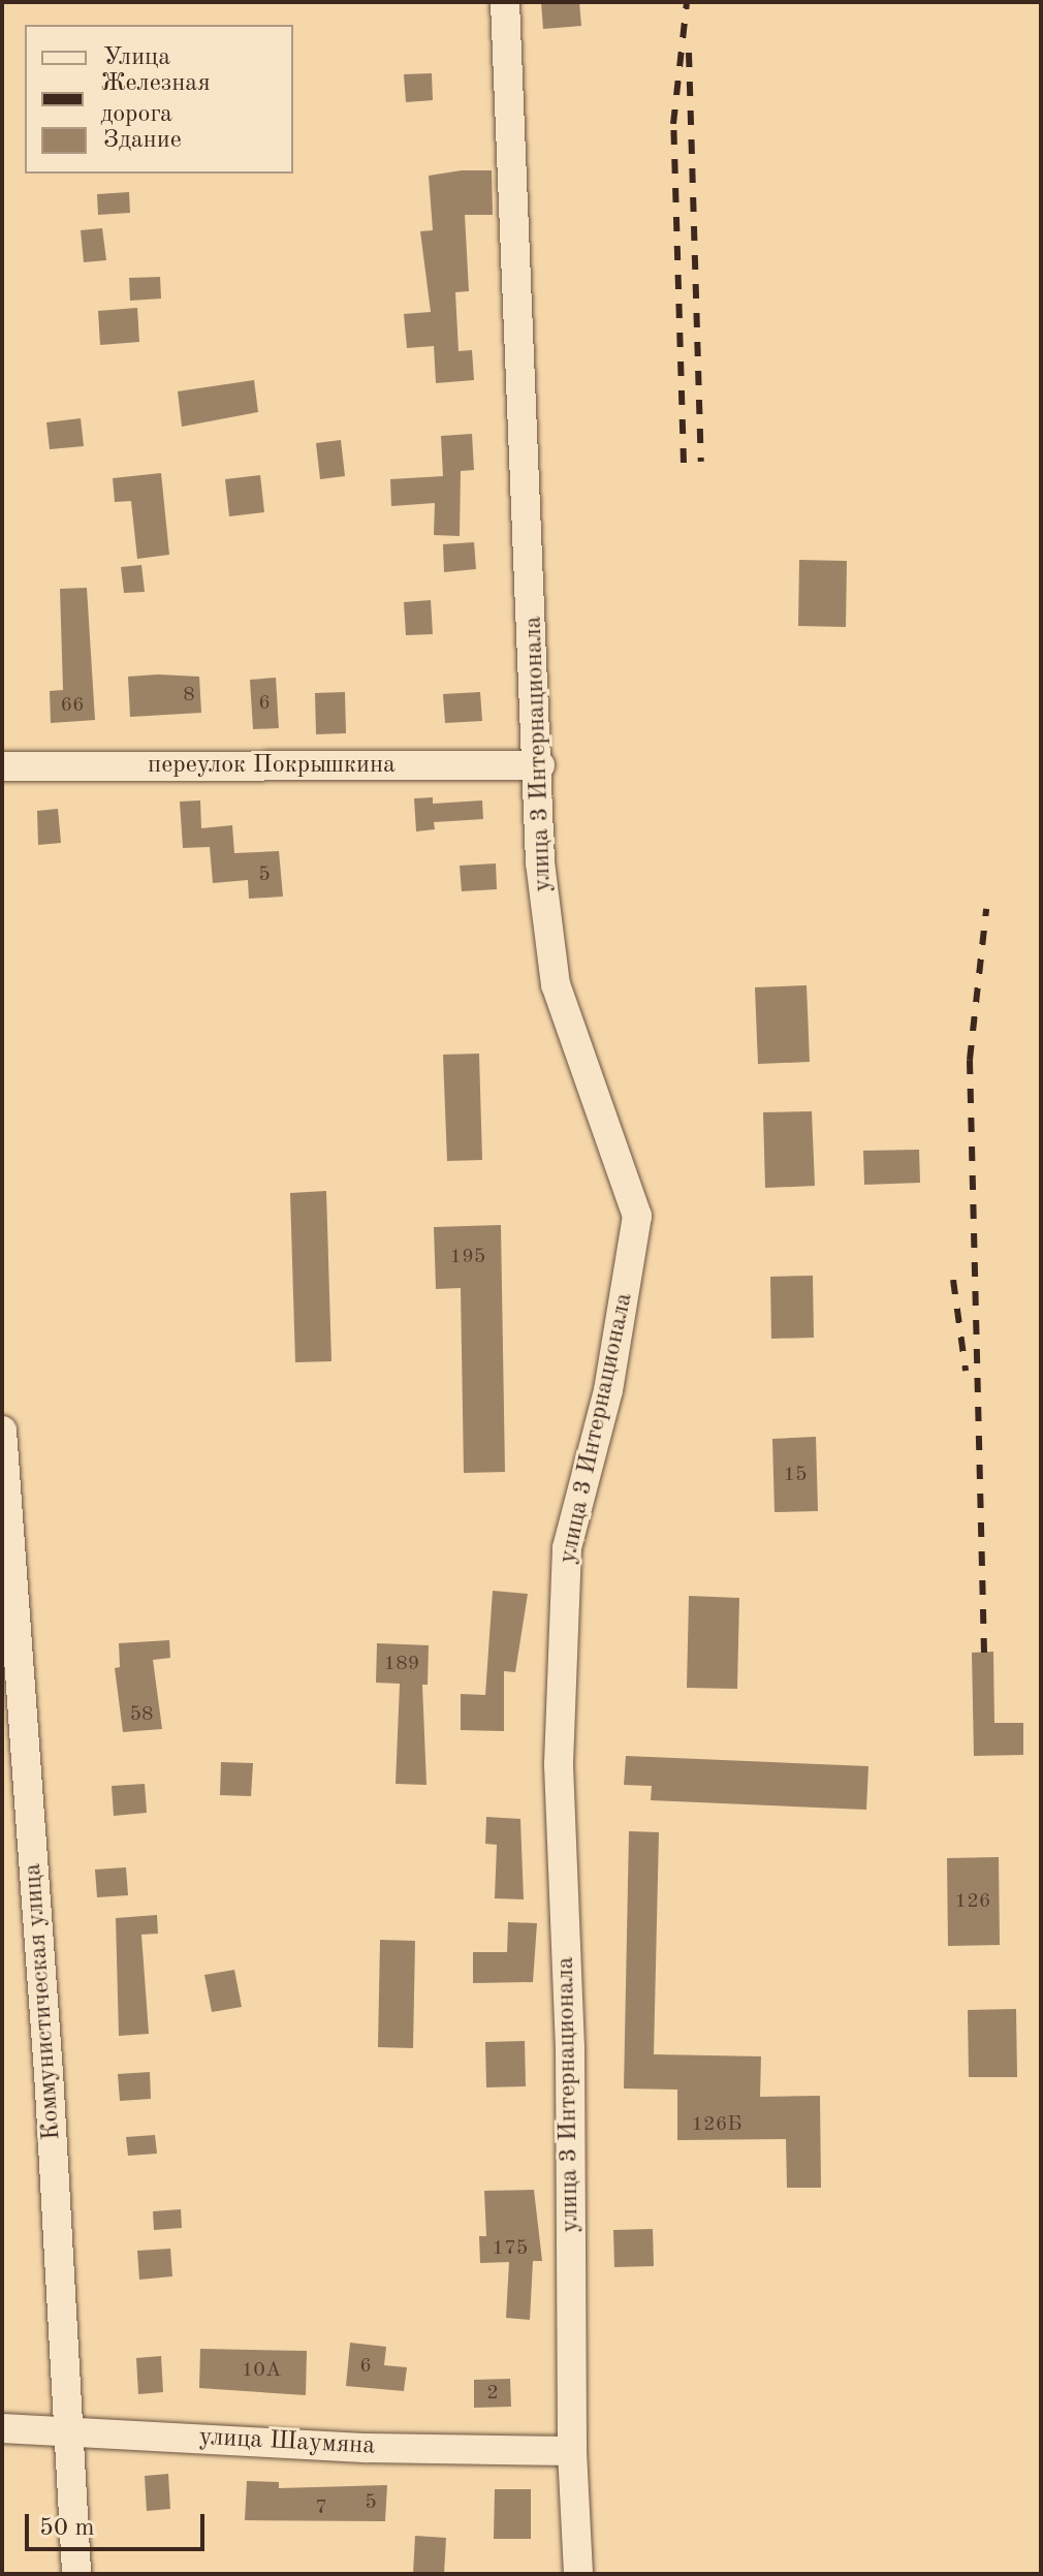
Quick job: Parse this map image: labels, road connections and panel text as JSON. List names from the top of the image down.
{
  "streets": {
    "street": [
      "улица 3 Интернационала",
      "переулок Покрышкина",
      "Коммунистическая улица",
      "улица Шаумяна"
    ]
  },
  "crossings": [
    ["улица 3 Интернационала", "переулок Покрышкина"],
    ["улица 3 Интернационала", "улица Шаумяна"],
    ["Коммунистическая улица", "улица Шаумяна"]
  ],
  "house_numbers": [
    "8",
    "6",
    "66",
    "5",
    "195",
    "15",
    "189",
    "58",
    "126",
    "126Б",
    "175",
    "6",
    "10А",
    "2",
    "5",
    "7"
  ],
  "legend": ["Улица", "Железная дорога", "Здание"],
  "scale_bar": "50 m"
}
